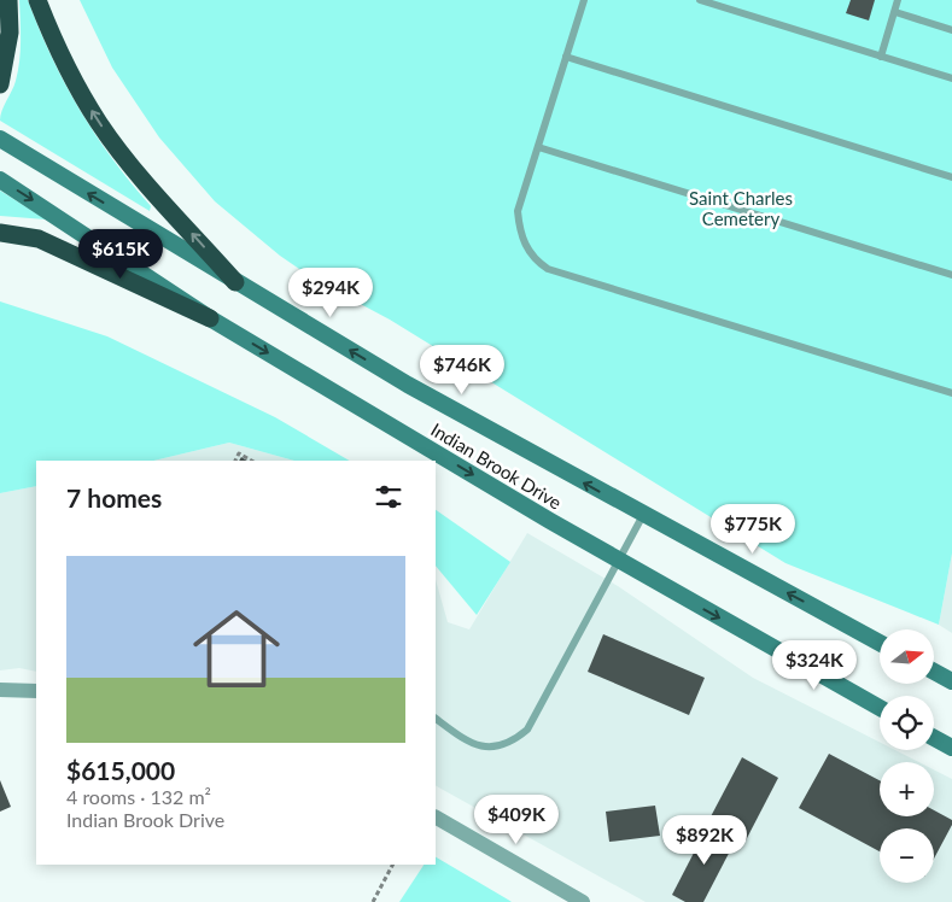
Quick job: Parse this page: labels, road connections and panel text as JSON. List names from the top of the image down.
{
  "streets": {
    "main road": ["Indian Brook Drive"]
  },
  "parks": ["Saint Charles Cemetery"],
  "north": "right",
  "page": {
    "price": [
      "$615K",
      "$294K",
      "$746K",
      "$775K",
      "$324K",
      "$409K",
      "$892K"
    ],
    "heading": "7 homes",
    "list": [
      {
        "name": "$615,000",
        "note": "4 rooms · 132 m² · Indian Brook Drive"
      }
    ],
    "map_buttons": ["+", "−"]
  }
}
